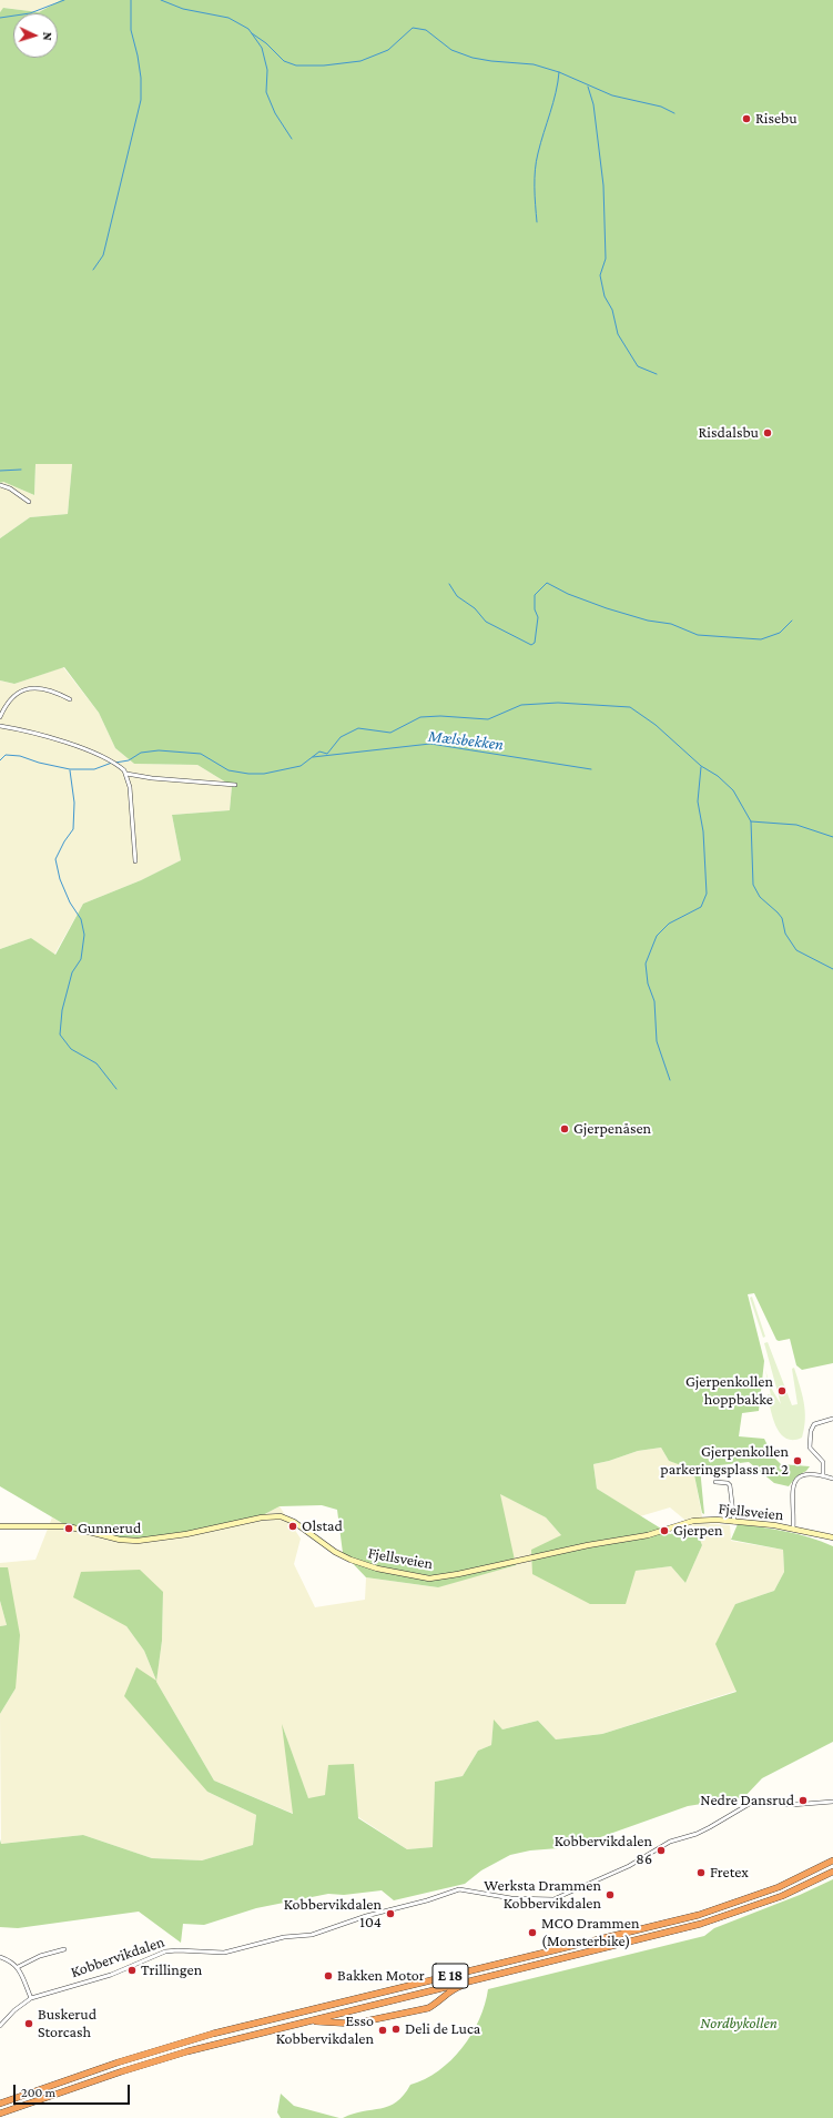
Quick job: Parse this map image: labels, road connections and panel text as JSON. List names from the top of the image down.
{
  "streets": {
    "highway": ["E 18"],
    "main road": ["Fjellsveien"],
    "street": ["Kobbervikdalen"]
  },
  "water": ["Mælsbekken"],
  "parks": ["Nordbykollen"],
  "places": [
    "Risebu",
    "Risdalsbu",
    "Gjerpenåsen",
    "Gjerpenkollen hoppbakke",
    "Gjerpenkollen parkeringsplass nr. 2",
    "Olstad",
    "Gunnerud",
    "Gjerpen",
    "Nedre Dansrud",
    "Kobbervikdalen 86",
    "Fretex",
    "Werksta Drammen Kobbervikdalen",
    "Kobbervikdalen 104",
    "MCO Drammen (Monsterbike)",
    "Trillingen",
    "Bakken Motor",
    "Buskerud Storcash",
    "Deli de Luca",
    "Esso Kobbervikdalen"
  ],
  "scale_bar": "200 m",
  "north": "right"
}
